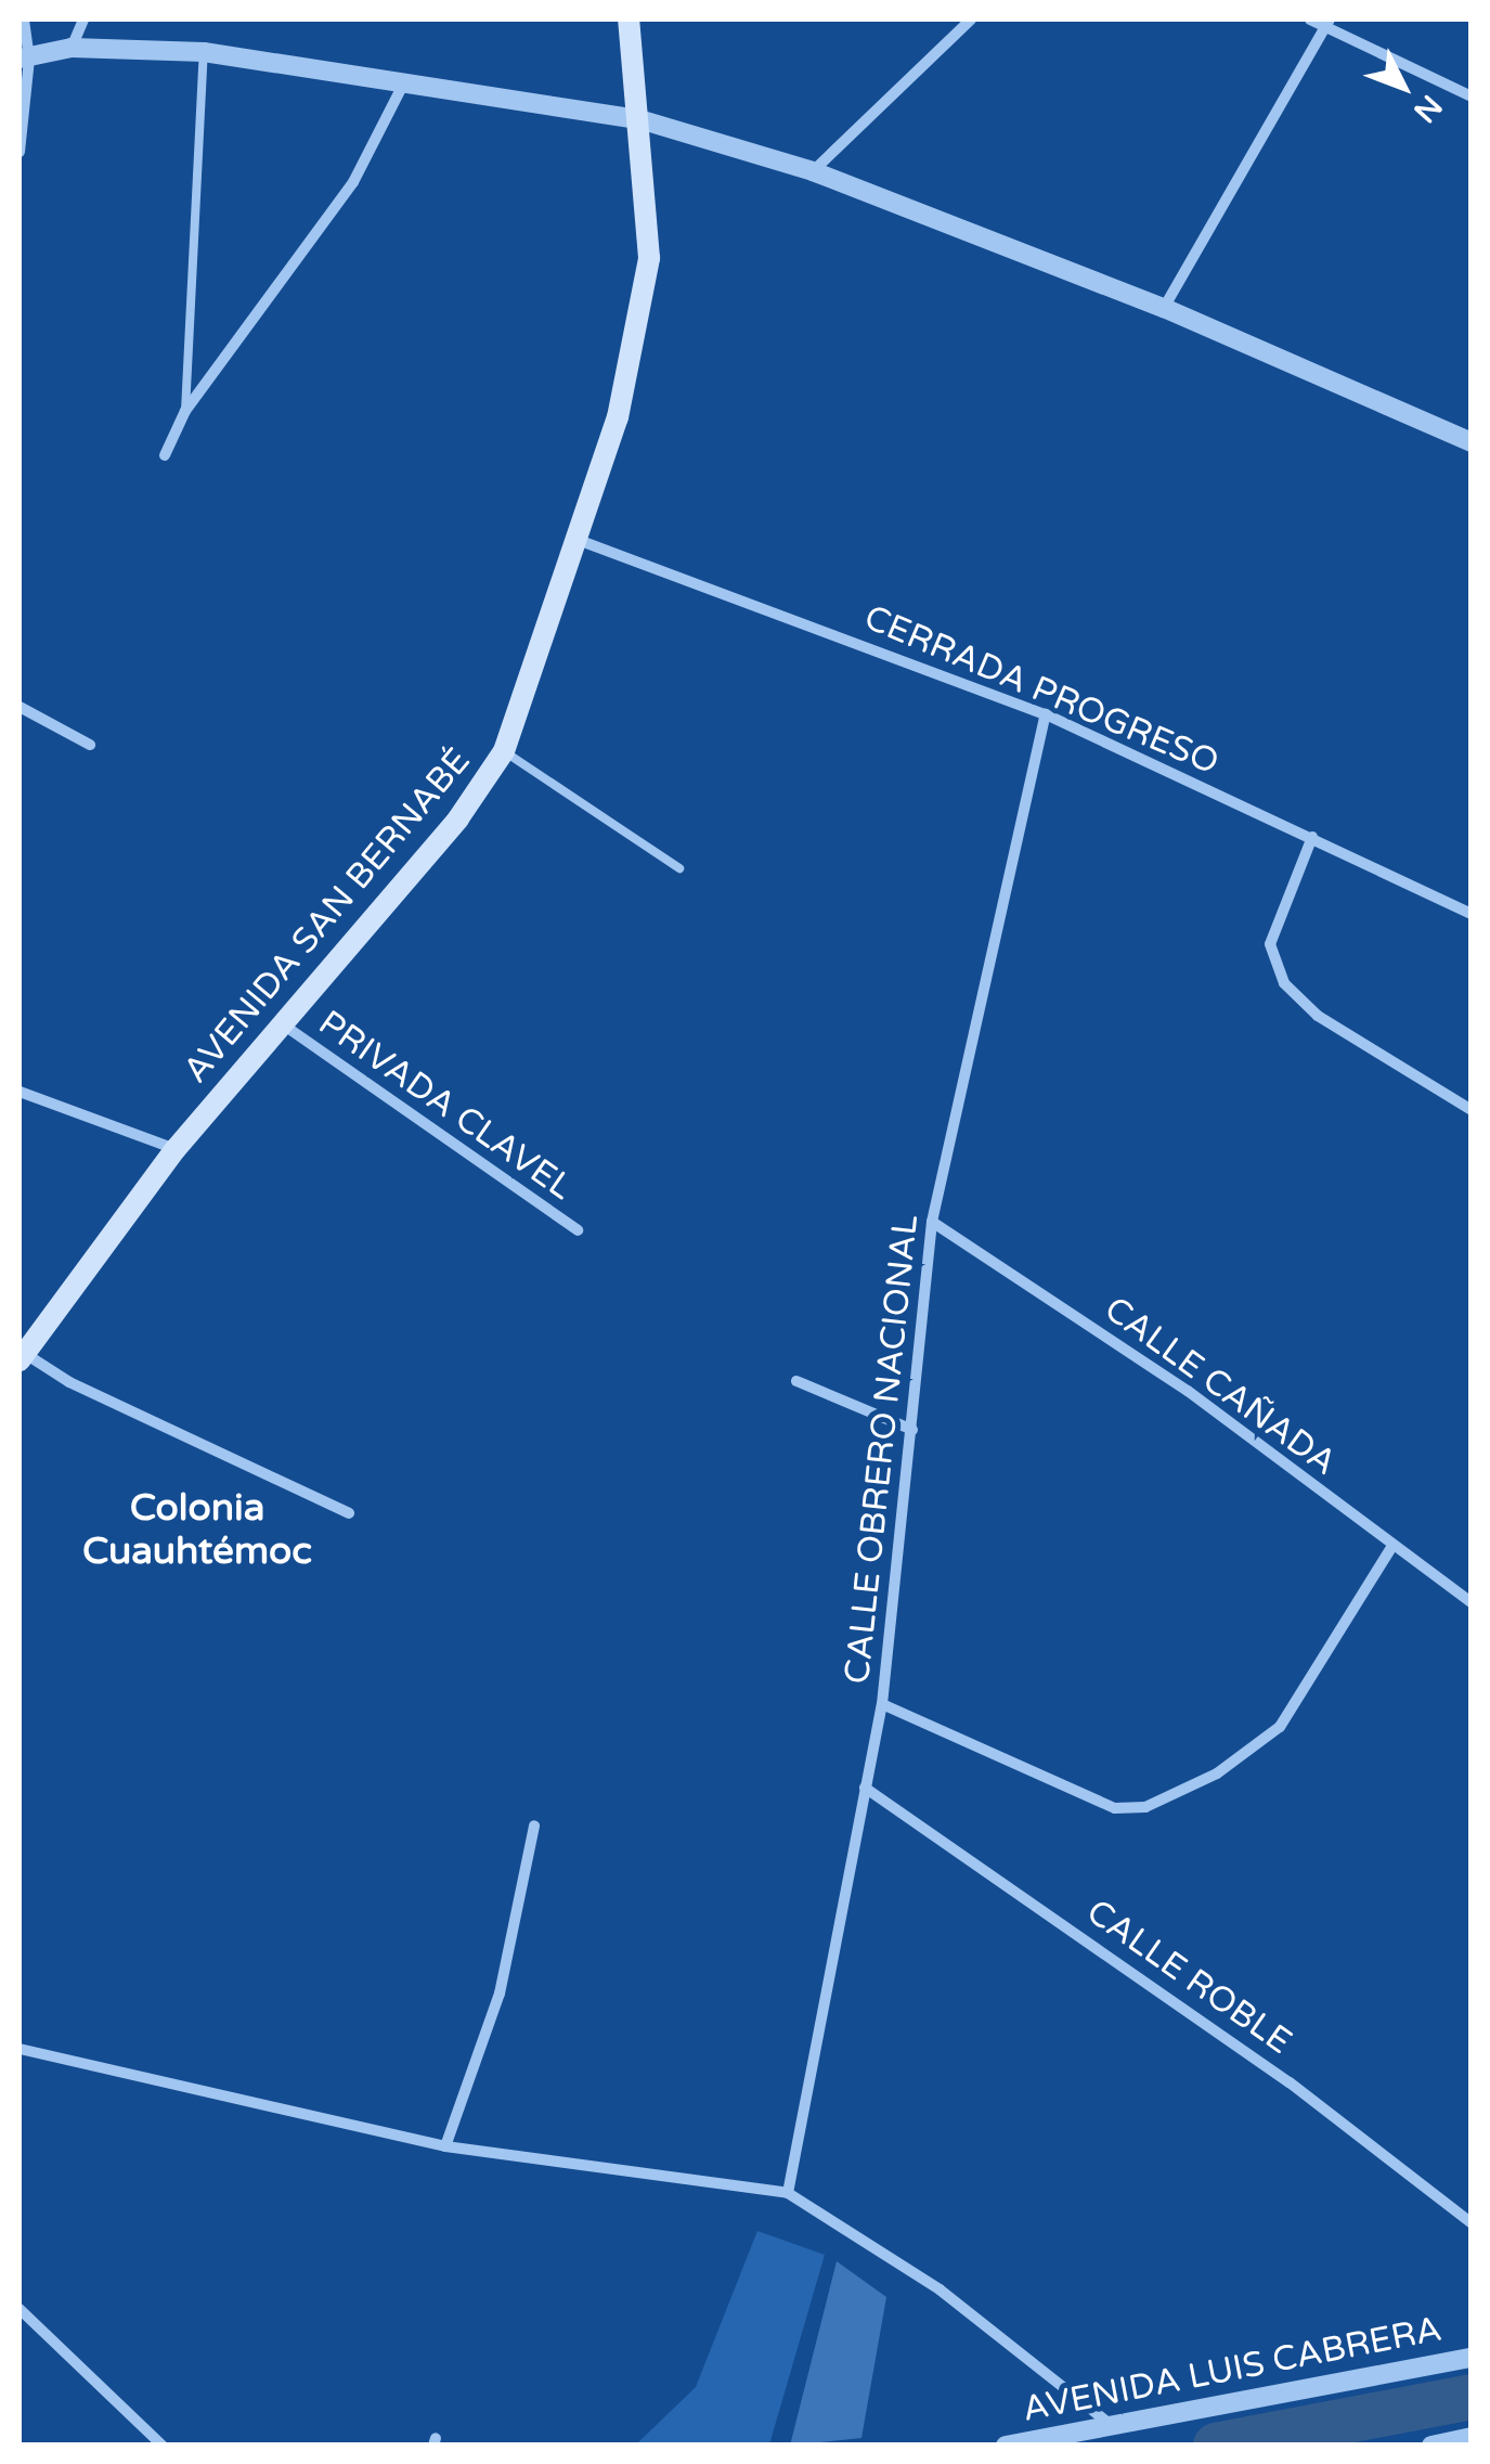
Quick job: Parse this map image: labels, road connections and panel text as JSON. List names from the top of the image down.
{
  "streets": {
    "main road": ["AVENIDA SAN BERNABÉ"],
    "street": [
      "CERRADA PROGRESO",
      "PRIVADA CLAVEL",
      "CALLE CAÑADA",
      "CALLE OBRERO NACIONAL",
      "CALLE ROBLE",
      "AVENIDA LUIS CABRERA"
    ]
  },
  "crossings": [
    ["CERRADA PROGRESO", "AVENIDA SAN BERNABÉ"],
    ["CERRADA PROGRESO", "CALLE OBRERO NACIONAL"],
    ["AVENIDA SAN BERNABÉ", "PRIVADA CLAVEL"],
    ["CALLE CAÑADA", "CALLE OBRERO NACIONAL"],
    ["CALLE OBRERO NACIONAL", "CALLE ROBLE"]
  ],
  "districts": ["Colonia Cuauhtémoc"],
  "north": "bottom right"
}
